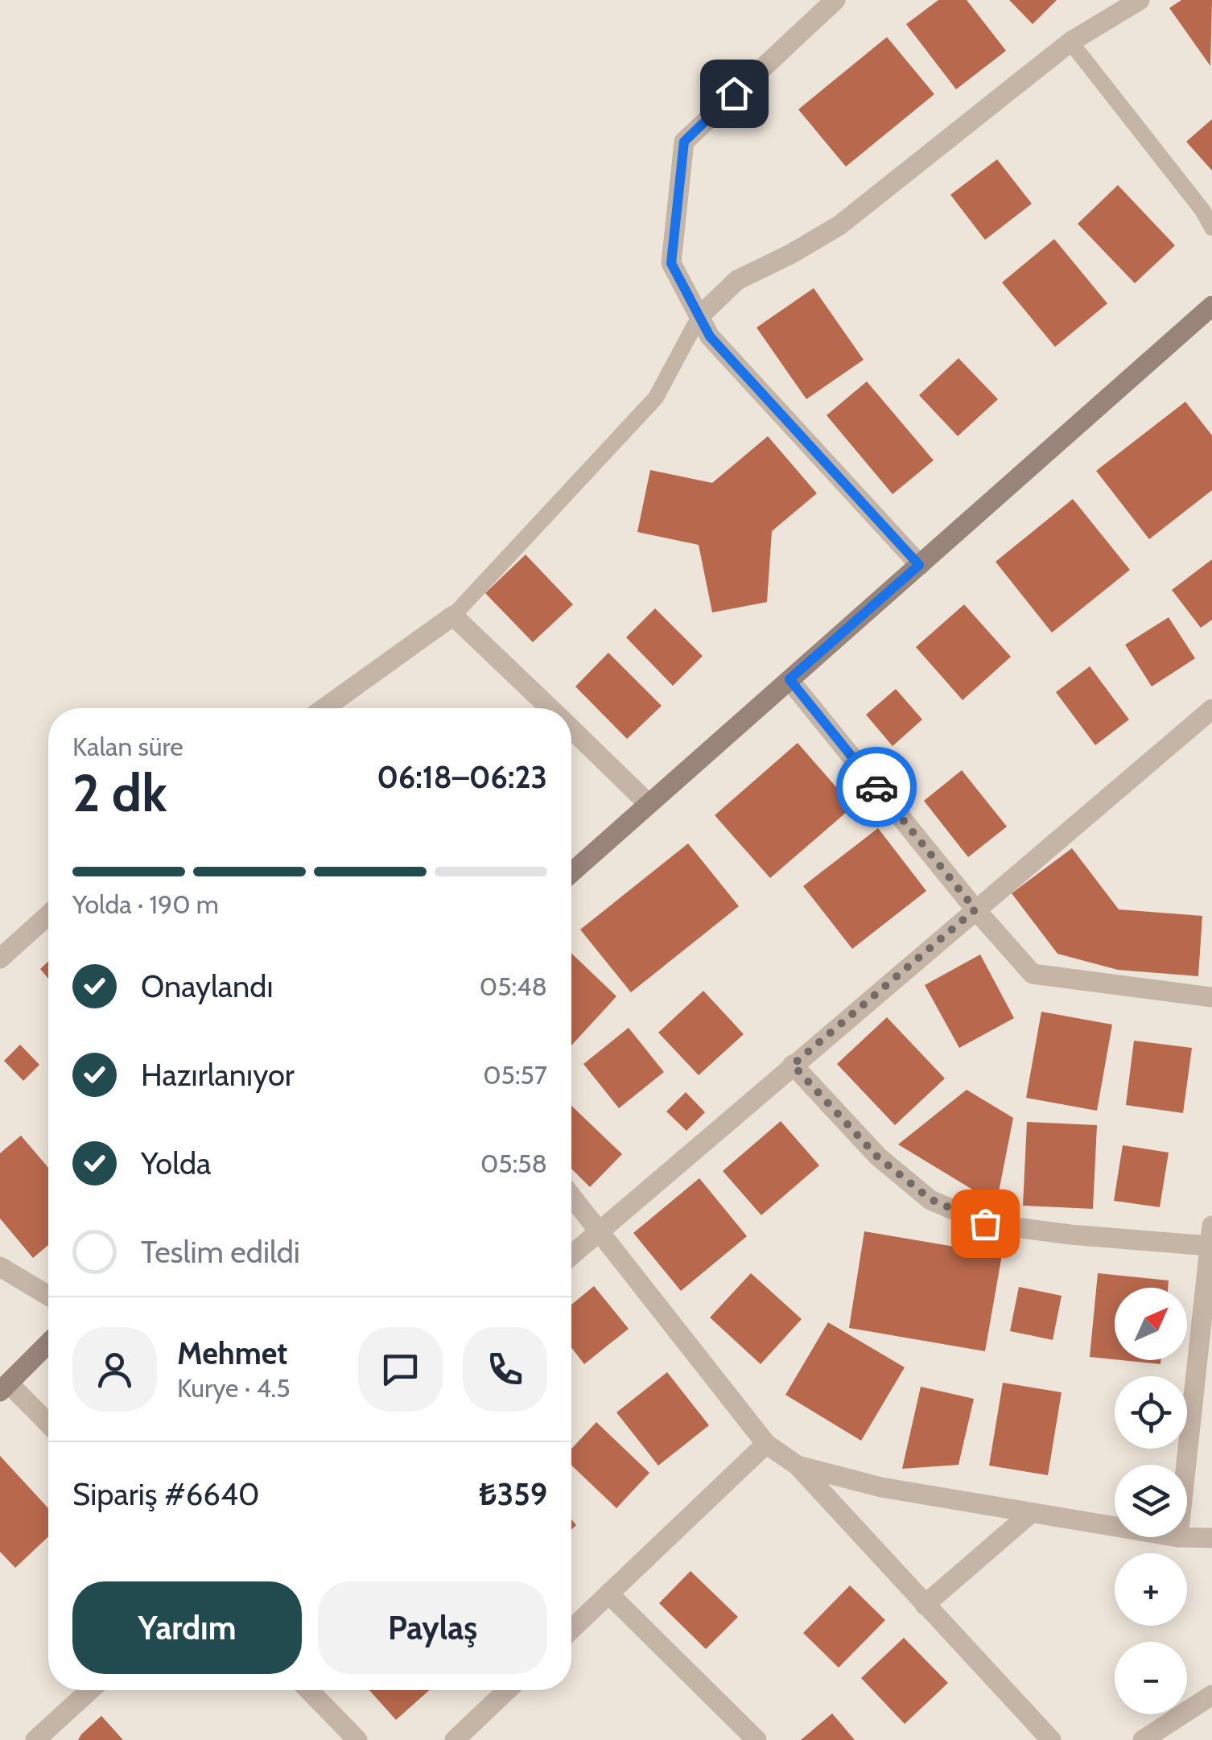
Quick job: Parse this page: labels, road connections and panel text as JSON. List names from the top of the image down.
{
  "north": "top right",
  "page": {
    "heading": ["2 dk", "Kalan süre", "06:18–06:23"],
    "panel": [
      "Mehmet",
      "Kurye · 4.5",
      "Sipariş #6640",
      "₺359"
    ],
    "bar": "Yolda · 190 m",
    "list": [
      ["Onaylandı", "05:48"],
      ["Hazırlanıyor", "05:57"],
      ["Yolda", "05:58"],
      "Teslim edildi"
    ],
    "map_buttons": ["+", "−"],
    "buttons": ["Yardım", "Paylaş"]
  }
}
